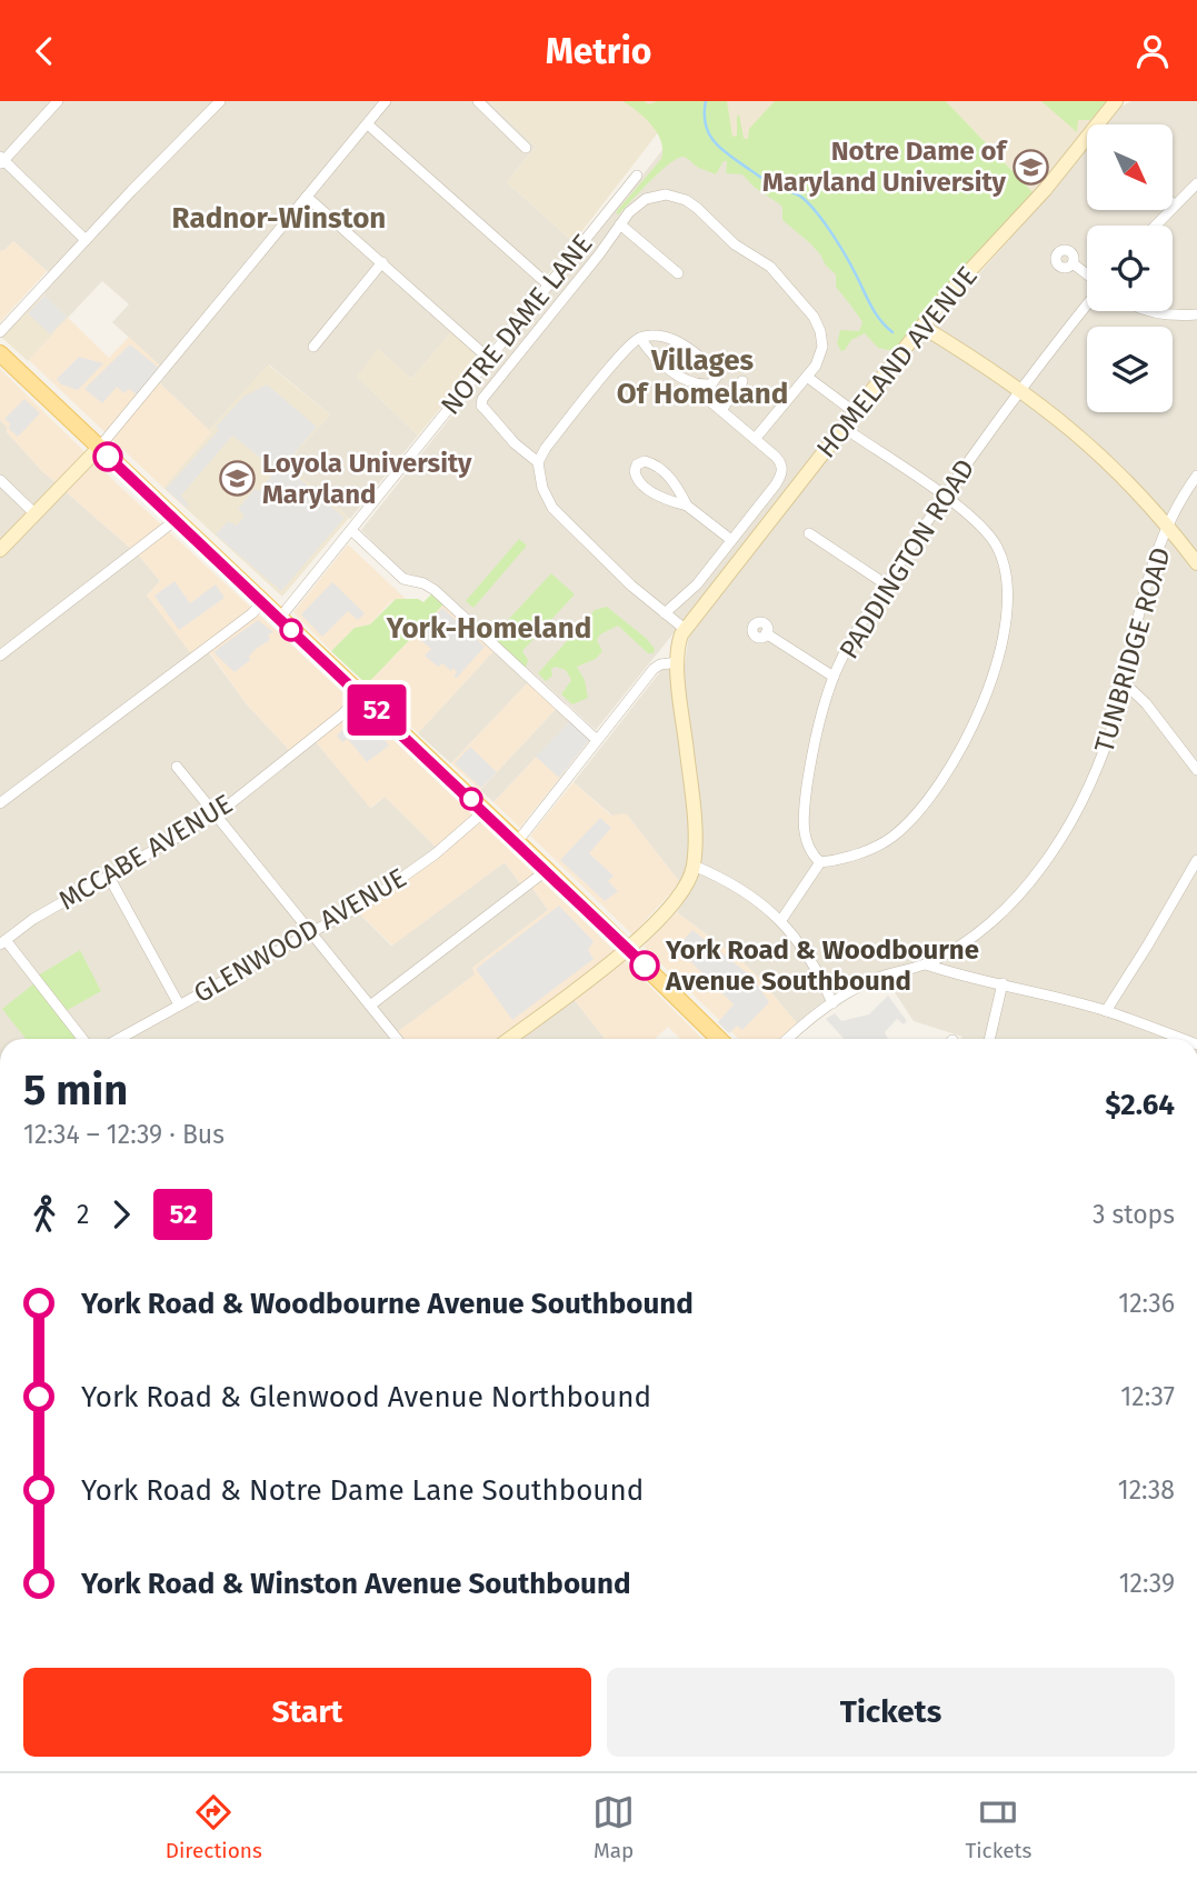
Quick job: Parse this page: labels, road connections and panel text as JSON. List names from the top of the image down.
{
  "streets": {
    "street": [
      "NOTRE DAME LANE",
      "HOMELAND AVENUE",
      "PADDINGTON ROAD",
      "TUNBRIDGE ROAD",
      "MCCABE AVENUE",
      "GLENWOOD AVENUE"
    ]
  },
  "districts": ["Radnor-Winston", "Villages Of Homeland", "York-Homeland"],
  "places": {
    "school or university": ["Notre Dame of Maryland University", "Loyola University Maryland"],
    "other": ["York Road & Woodbourne Avenue Southbound"]
  },
  "lines": ["bus line 52"],
  "north": "bottom right",
  "page": {
    "header": "Metrio",
    "on_map": "52",
    "heading": ["5 min", "12:34 – 12:39 · Bus", "$2.64"],
    "legs": ["2", "52", "3 stops"],
    "list": [
      {
        "name": "York Road & Woodbourne Avenue Southbound",
        "value": "12:36"
      },
      {
        "name": "York Road & Glenwood Avenue Northbound",
        "value": "12:37"
      },
      {
        "name": "York Road & Notre Dame Lane Southbound",
        "value": "12:38"
      },
      {
        "name": "York Road & Winston Avenue Southbound",
        "value": "12:39"
      }
    ],
    "buttons": ["Start", "Tickets"],
    "tabs": ["Directions", "Map", "Tickets"]
  }
}
